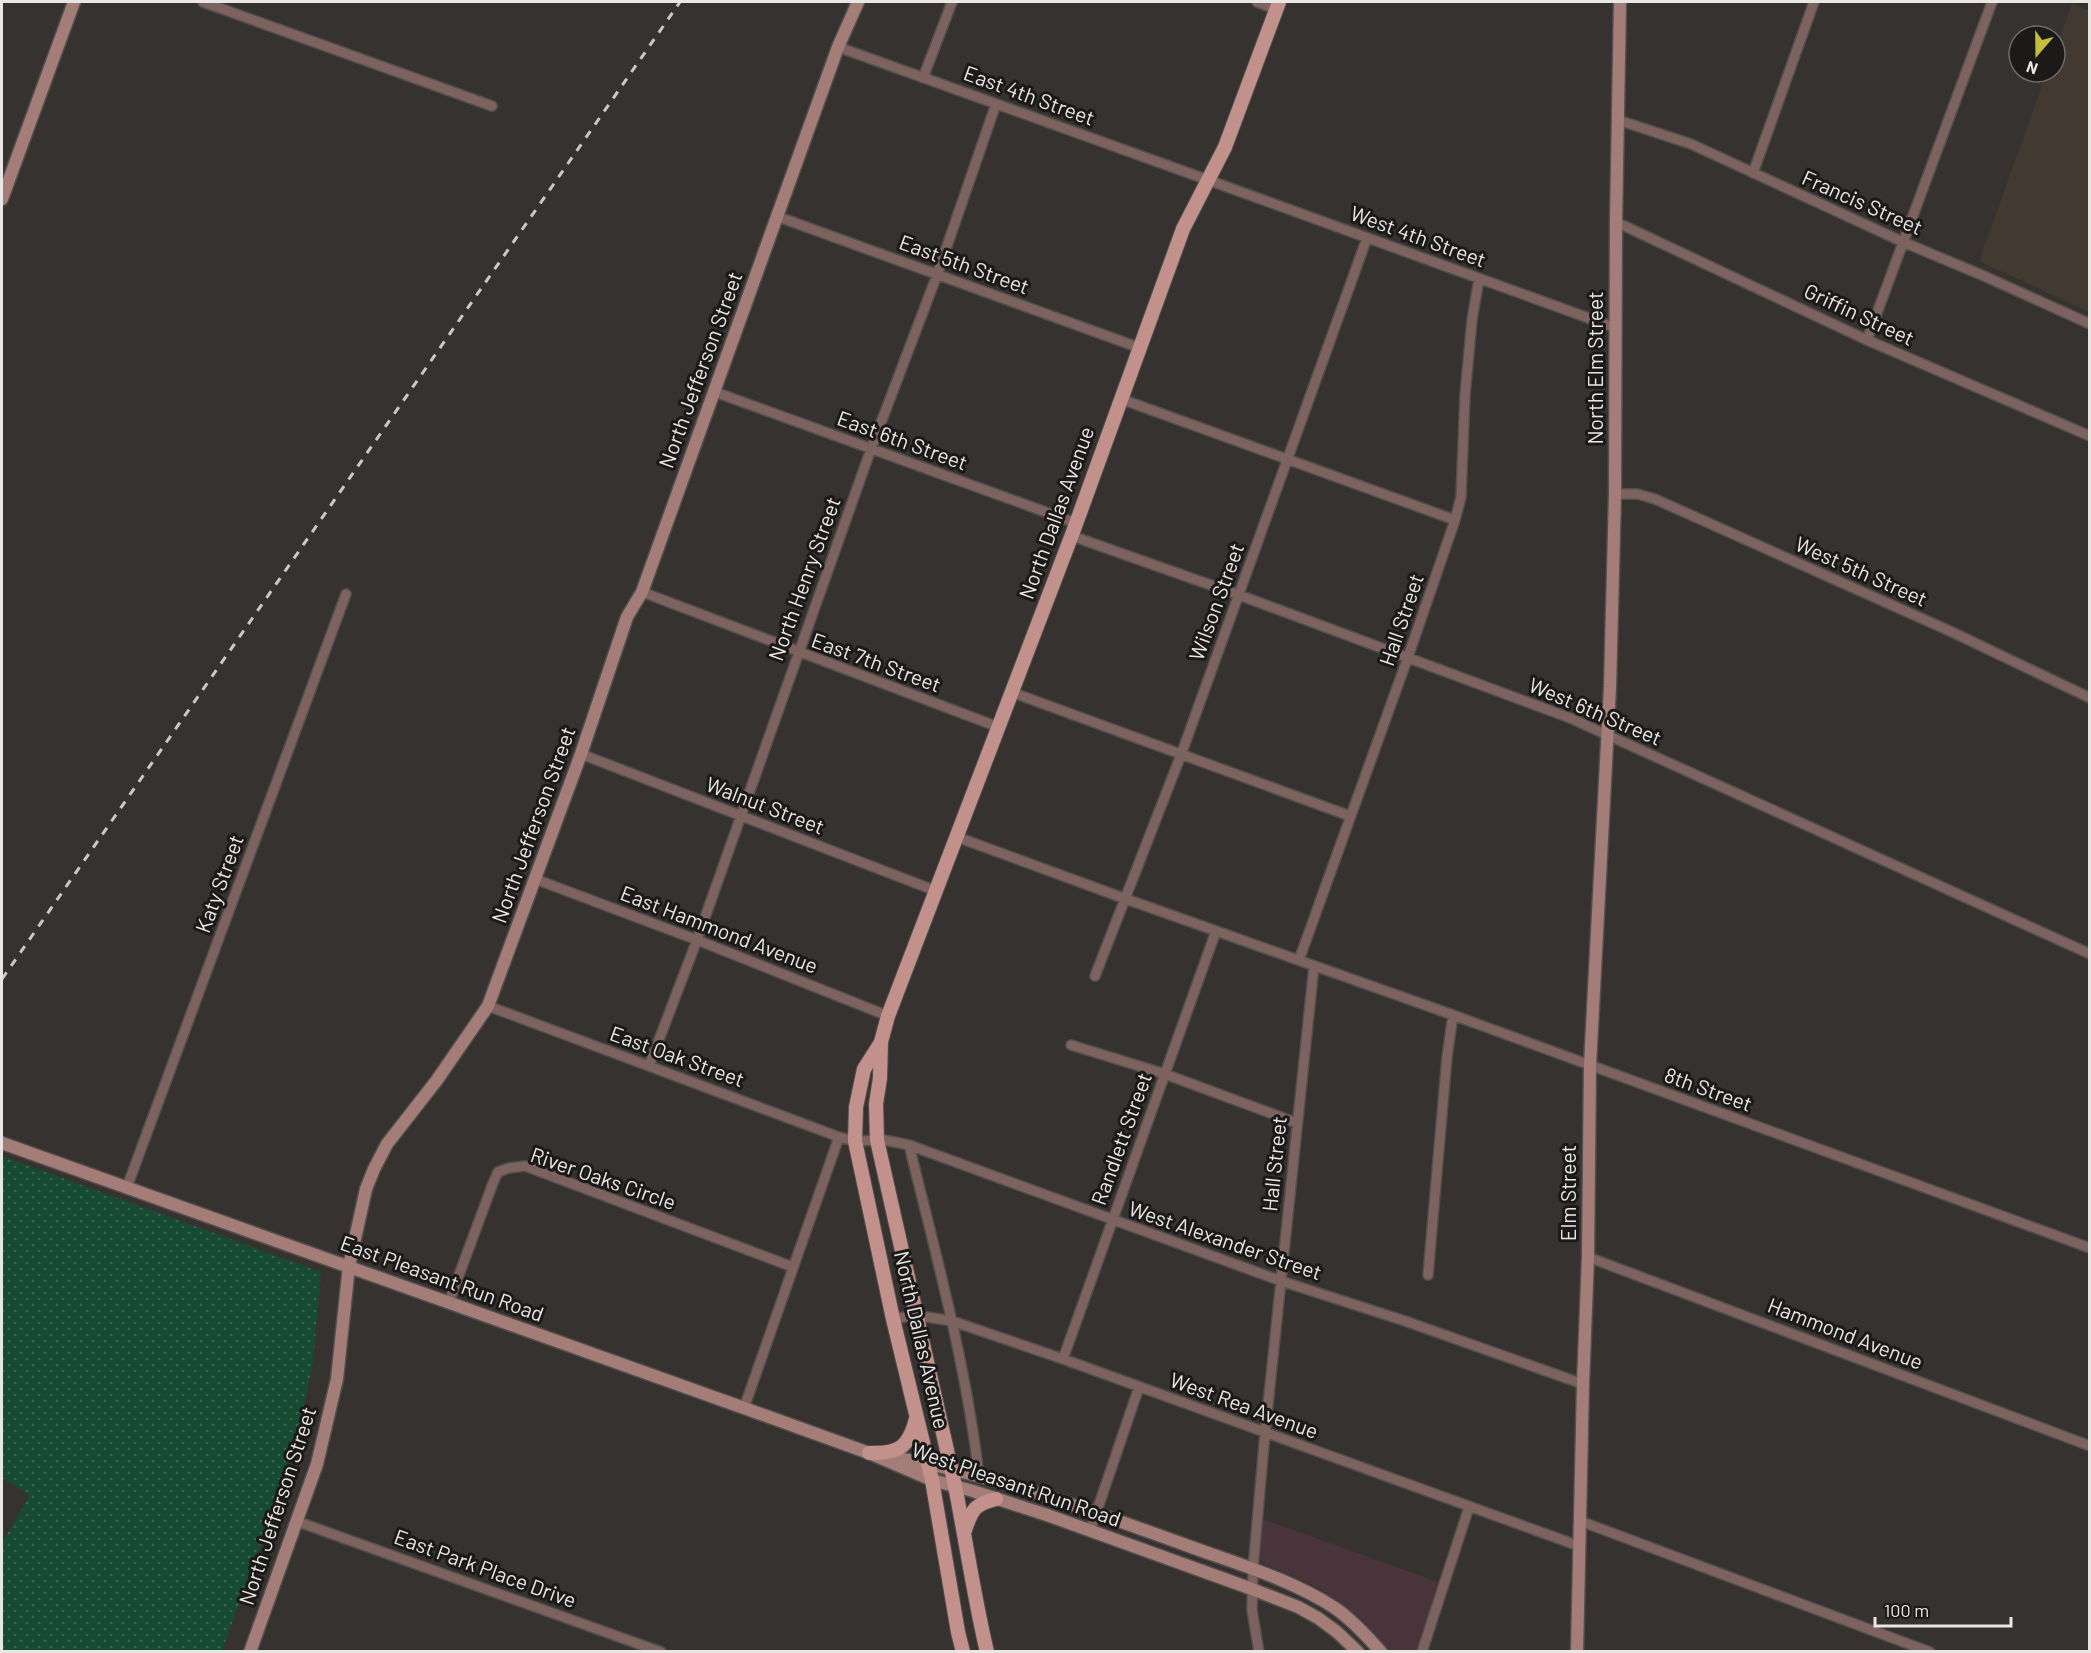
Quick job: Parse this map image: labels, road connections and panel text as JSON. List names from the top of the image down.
{
  "streets": {
    "main road": ["North Dallas Avenue"],
    "street": [
      "East 4th Street",
      "Francis Street",
      "West 4th Street",
      "East 5th Street",
      "Griffin Street",
      "North Elm Street",
      "North Jefferson Street",
      "East 6th Street",
      "West 5th Street",
      "North Henry Street",
      "Wilson Street",
      "Hall Street",
      "East 7th Street",
      "West 6th Street",
      "Walnut Street",
      "Katy Street",
      "East Hammond Avenue",
      "East Oak Street",
      "8th Street",
      "Randlett Street",
      "River Oaks Circle",
      "Elm Street",
      "West Alexander Street",
      "East Pleasant Run Road",
      "Hammond Avenue",
      "West Rea Avenue",
      "West Pleasant Run Road",
      "East Park Place Drive"
    ]
  },
  "crossings": [
    ["East 4th Street", "West 4th Street"],
    ["East 4th Street", "North Jefferson Street"],
    ["East 4th Street", "North Dallas Avenue"],
    ["East 4th Street", "North Henry Street"],
    ["Francis Street", "North Elm Street"],
    ["West 4th Street", "North Elm Street"],
    ["West 4th Street", "North Dallas Avenue"],
    ["West 4th Street", "Wilson Street"],
    ["West 4th Street", "Hall Street"],
    ["East 5th Street", "North Jefferson Street"],
    ["East 5th Street", "North Dallas Avenue"],
    ["East 5th Street", "North Henry Street"],
    ["Griffin Street", "North Elm Street"],
    ["North Elm Street", "West 5th Street"],
    ["North Elm Street", "West 6th Street"],
    ["North Elm Street", "Elm Street"],
    ["North Jefferson Street", "East 6th Street"],
    ["North Jefferson Street", "East 7th Street"],
    ["North Jefferson Street", "Walnut Street"],
    ["North Jefferson Street", "East Hammond Avenue"],
    ["North Jefferson Street", "East Oak Street"],
    ["North Jefferson Street", "East Pleasant Run Road"],
    ["North Jefferson Street", "East Park Place Drive"],
    ["East 6th Street", "North Dallas Avenue"],
    ["East 6th Street", "North Henry Street"],
    ["East 6th Street", "West 6th Street"],
    ["North Dallas Avenue", "East 7th Street"],
    ["North Dallas Avenue", "West 6th Street"],
    ["North Dallas Avenue", "Walnut Street"],
    ["North Dallas Avenue", "East Hammond Avenue"],
    ["North Dallas Avenue", "East Oak Street"],
    ["North Dallas Avenue", "West Alexander Street"],
    ["North Dallas Avenue", "West Rea Avenue"],
    ["North Dallas Avenue", "West Pleasant Run Road"],
    ["North Henry Street", "East 7th Street"],
    ["North Henry Street", "Walnut Street"],
    ["North Henry Street", "East Hammond Avenue"],
    ["North Henry Street", "East Oak Street"],
    ["Wilson Street", "West 6th Street"],
    ["Hall Street", "West 6th Street"],
    ["Hall Street", "8th Street"],
    ["Hall Street", "West Alexander Street"],
    ["Hall Street", "West Rea Avenue"],
    ["Hall Street", "West Pleasant Run Road"],
    ["West 6th Street", "Elm Street"],
    ["Katy Street", "East Pleasant Run Road"],
    ["East Oak Street", "West Alexander Street"],
    ["8th Street", "Elm Street"],
    ["Randlett Street", "West Alexander Street"],
    ["Randlett Street", "West Rea Avenue"],
    ["River Oaks Circle", "East Pleasant Run Road"],
    ["Elm Street", "West Alexander Street"],
    ["Elm Street", "Hammond Avenue"],
    ["Elm Street", "West Rea Avenue"],
    ["East Pleasant Run Road", "West Pleasant Run Road"]
  ],
  "scale_bar": "100 m",
  "north": "bottom"
}
